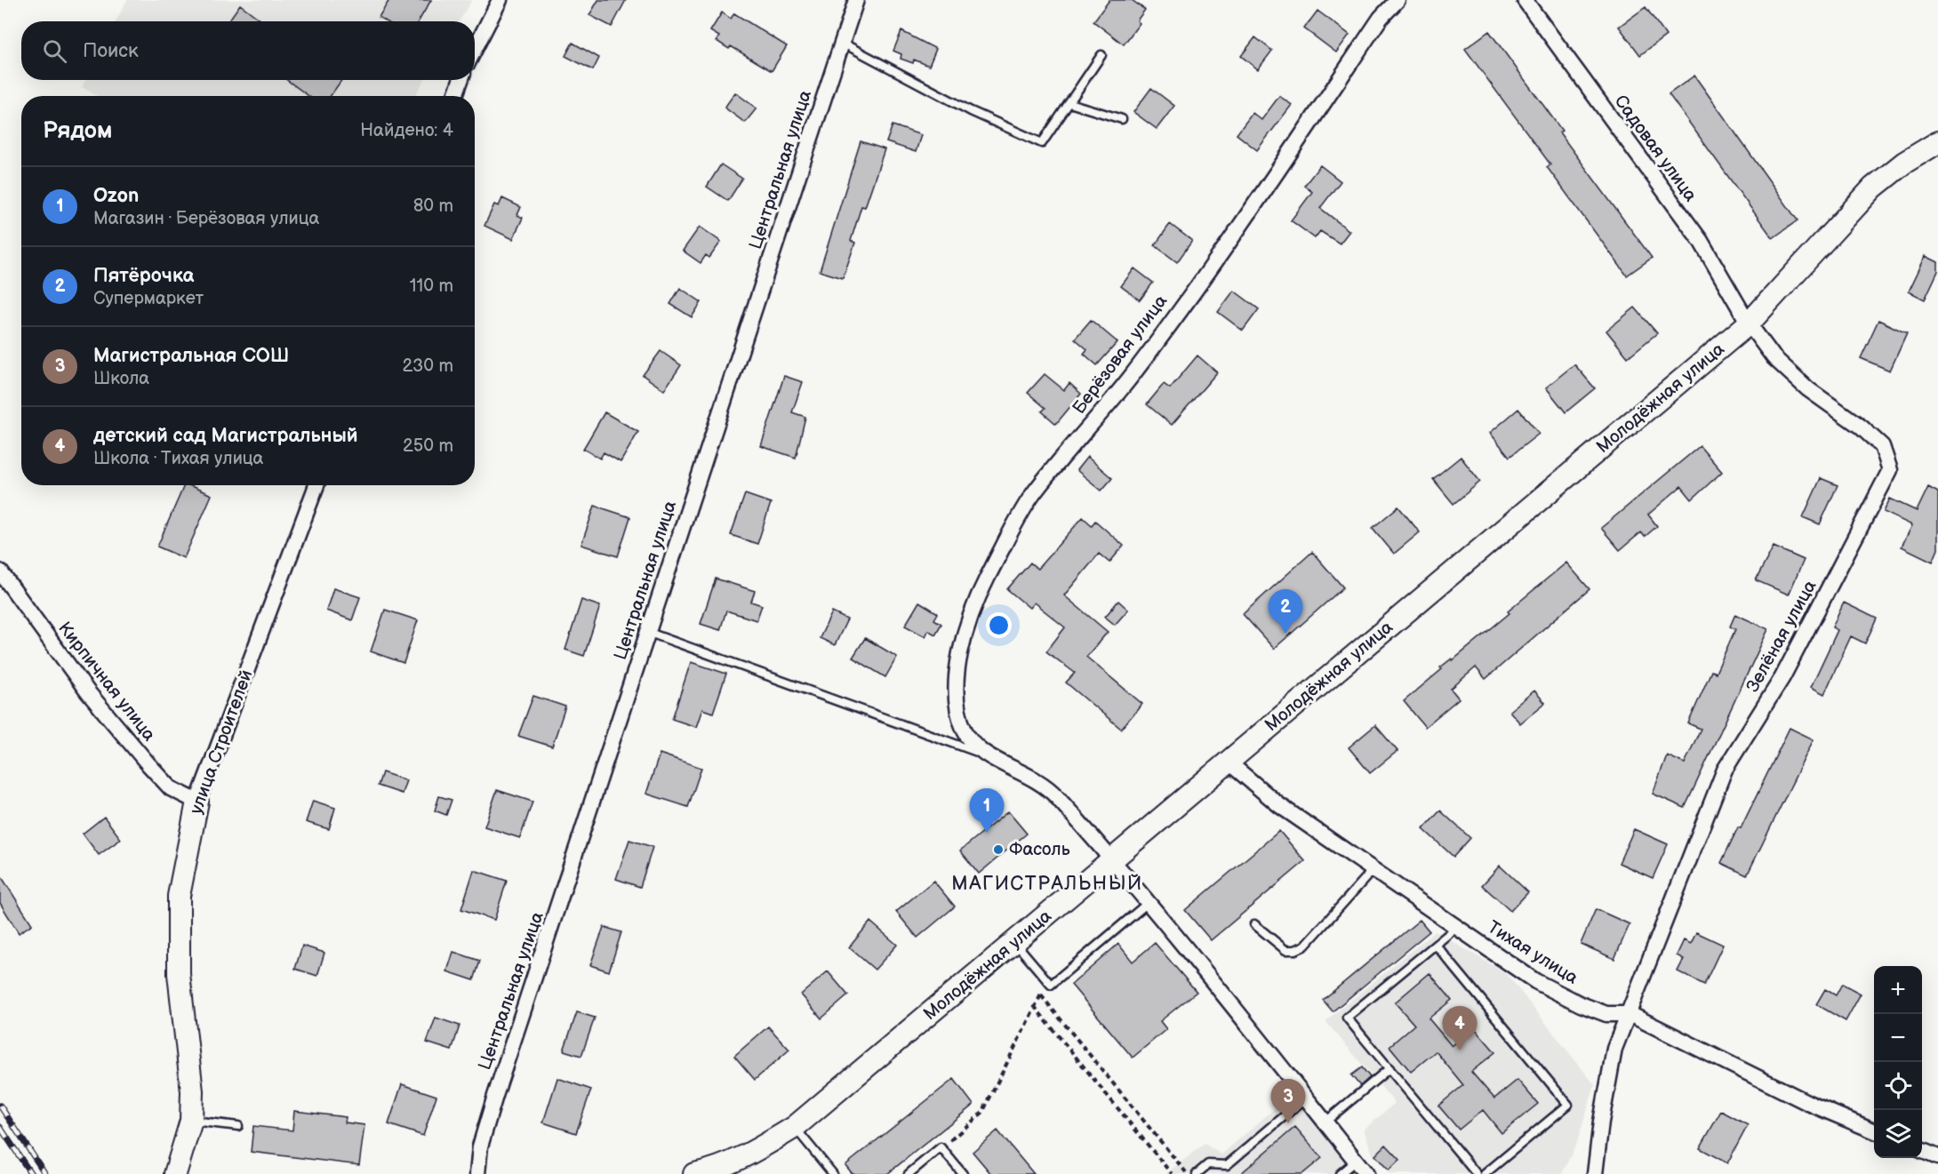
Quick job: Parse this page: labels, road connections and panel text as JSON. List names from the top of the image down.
{
  "streets": {
    "street": [
      "Садовая улица",
      "Центральная улица",
      "Берёзовая улица",
      "Молодёжная улица",
      "Зелёная улица",
      "Кирпичная улица",
      "улица Строителей",
      "Тихая улица"
    ]
  },
  "crossings": [
    ["Садовая улица", "Молодёжная улица"],
    ["Садовая улица", "Зелёная улица"],
    ["Молодёжная улица", "Зелёная улица"],
    ["Молодёжная улица", "Тихая улица"],
    ["Зелёная улица", "Тихая улица"],
    ["Кирпичная улица", "улица Строителей"]
  ],
  "districts": ["МАГИСТРАЛЬНЫЙ"],
  "places": ["Фасоль"],
  "page": {
    "search": "Поиск",
    "heading": ["Рядом", "Найдено: 4"],
    "list": [
      {
        "mark": "1",
        "name": "Ozon",
        "note": "Магазин · Берёзовая улица",
        "value": "80 m"
      },
      {
        "mark": "2",
        "name": "Пятёрочка",
        "note": "Супермаркет",
        "value": "110 m"
      },
      {
        "mark": "3",
        "name": "Магистральная СОШ",
        "note": "Школа",
        "value": "230 m"
      },
      {
        "mark": "4",
        "name": "детский сад Магистральный",
        "note": "Школа · Тихая улица",
        "value": "250 m"
      }
    ],
    "pins": [
      "2",
      "1",
      "4",
      "3"
    ],
    "map_buttons": ["+", "−"]
  }
}
